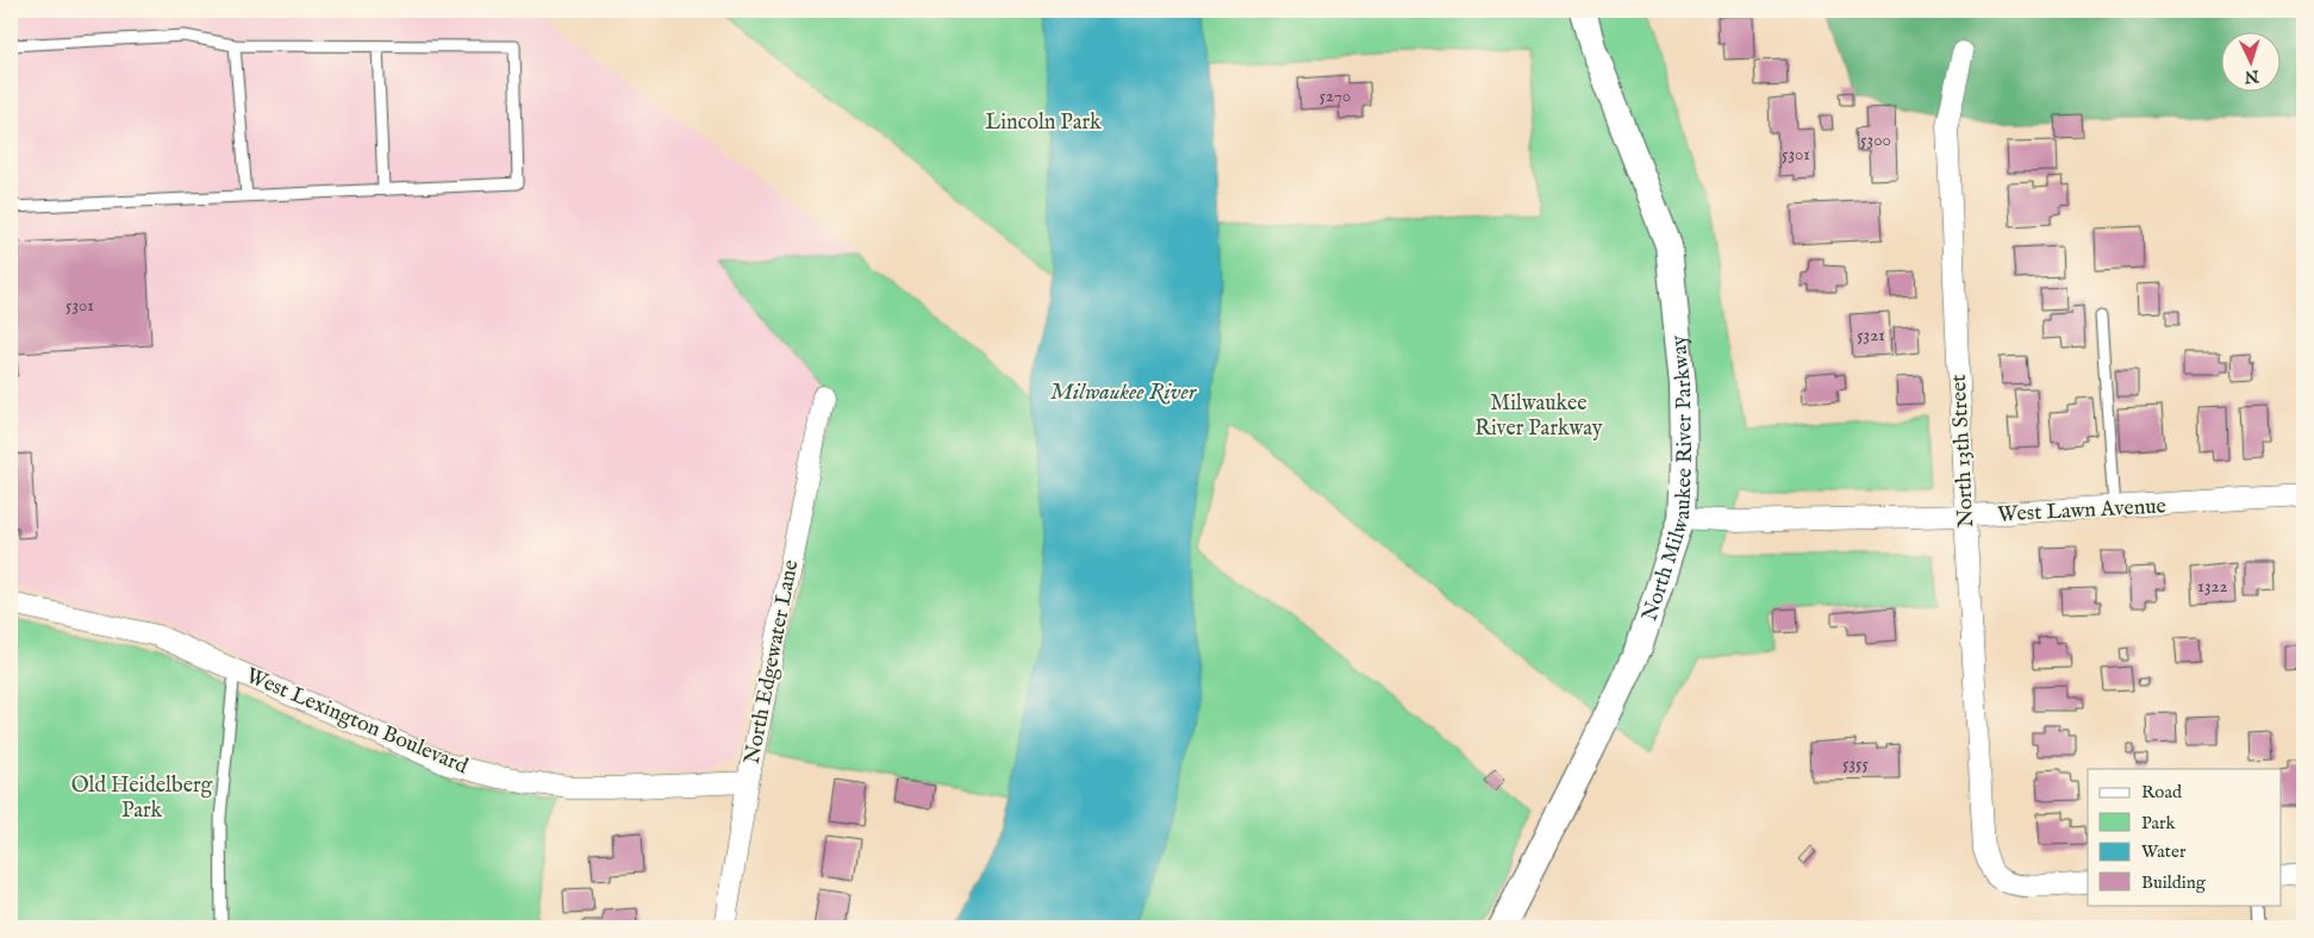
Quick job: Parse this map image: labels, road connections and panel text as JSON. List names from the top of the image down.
{
  "streets": {
    "street": [
      "North 13th Street",
      "North Milwaukee River Parkway",
      "West Lawn Avenue",
      "North Edgewater Lane",
      "West Lexington Boulevard"
    ]
  },
  "crossings": [
    ["North 13th Street", "West Lawn Avenue"],
    ["North Milwaukee River Parkway", "West Lawn Avenue"],
    ["North Edgewater Lane", "West Lexington Boulevard"]
  ],
  "water": ["Milwaukee River"],
  "parks": ["Lincoln Park", "Milwaukee River Parkway", "Old Heidelberg Park"],
  "house_numbers": [
    "5270",
    "5300",
    "5301",
    "5301",
    "5321",
    "1322",
    "5355"
  ],
  "legend": [
    "Road",
    "Park",
    "Water",
    "Building"
  ],
  "north": "bottom"
}
